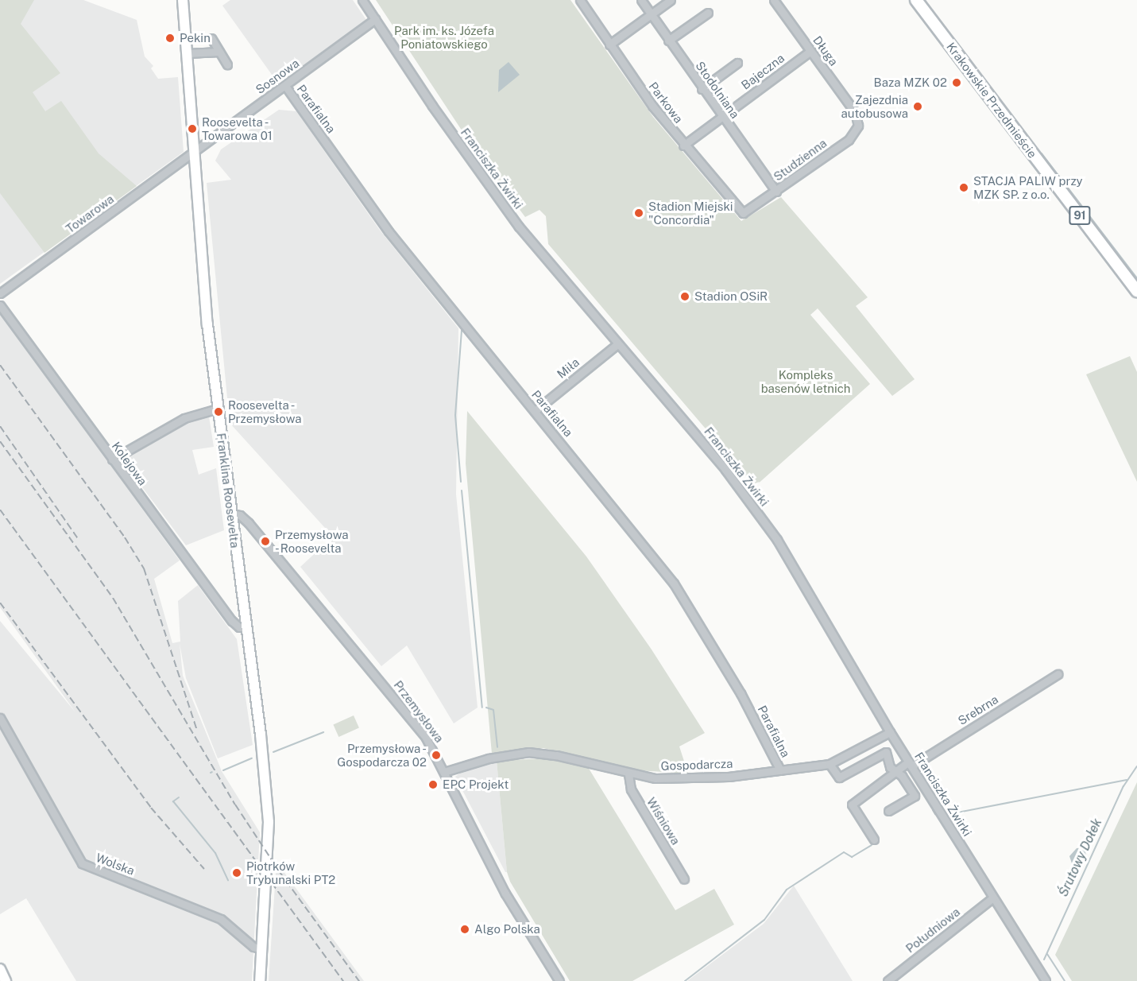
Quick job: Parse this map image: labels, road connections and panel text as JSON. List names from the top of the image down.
{
  "streets": {
    "main road": ["Krakowskie Przedmieście", "91"],
    "street": [
      "Długa",
      "Bajeczna",
      "Sosnowa",
      "Stodolniana",
      "Parkowa",
      "Parafialna",
      "Studzienna",
      "Franciszka Żwirki",
      "Towarowa",
      "Miła",
      "Kolejowa",
      "Franklina Roosevelta",
      "Srebrna",
      "Przemysłowa",
      "Gospodarcza",
      "Wiśniowa",
      "Wolska",
      "Południowa"
    ]
  },
  "crossings": [
    ["Długa", "Bajeczna"],
    ["Długa", "Studzienna"],
    ["Bajeczna", "Stodolniana"],
    ["Bajeczna", "Parkowa"],
    ["Sosnowa", "Parafialna"],
    ["Sosnowa", "Franciszka Żwirki"],
    ["Sosnowa", "Towarowa"],
    ["Sosnowa", "Franklina Roosevelta"],
    ["Stodolniana", "Studzienna"],
    ["Parkowa", "Studzienna"],
    ["Parafialna", "Miła"],
    ["Parafialna", "Gospodarcza"],
    ["Franciszka Żwirki", "Miła"],
    ["Franciszka Żwirki", "Srebrna"],
    ["Franciszka Żwirki", "Gospodarcza"],
    ["Franciszka Żwirki", "Południowa"],
    ["Towarowa", "Franklina Roosevelta"],
    ["Kolejowa", "Franklina Roosevelta"],
    ["Franklina Roosevelta", "Przemysłowa"],
    ["Franklina Roosevelta", "Wolska"],
    ["Przemysłowa", "Gospodarcza"],
    ["Gospodarcza", "Wiśniowa"]
  ],
  "water": ["Śrutowy Dołek"],
  "parks": ["Park im. ks. Józefa Poniatowskiego", "Kompleks basenów letnich"],
  "places": [
    "Pekin",
    "Baza MZK 02",
    "Zajezdnia autobusowa",
    "Roosevelta - Towarowa 01",
    "STACJA PALIW przy MZK SP. z o.o.",
    "Stadion Miejski \"Concordia\"",
    "Stadion OSiR",
    "Roosevelta - Przemysłowa",
    "Przemysłowa - Roosevelta",
    "Przemysłowa - Gospodarcza 02",
    "EPC Projekt",
    "Piotrków Trybunalski PT2",
    "Algo Polska"
  ]
}
